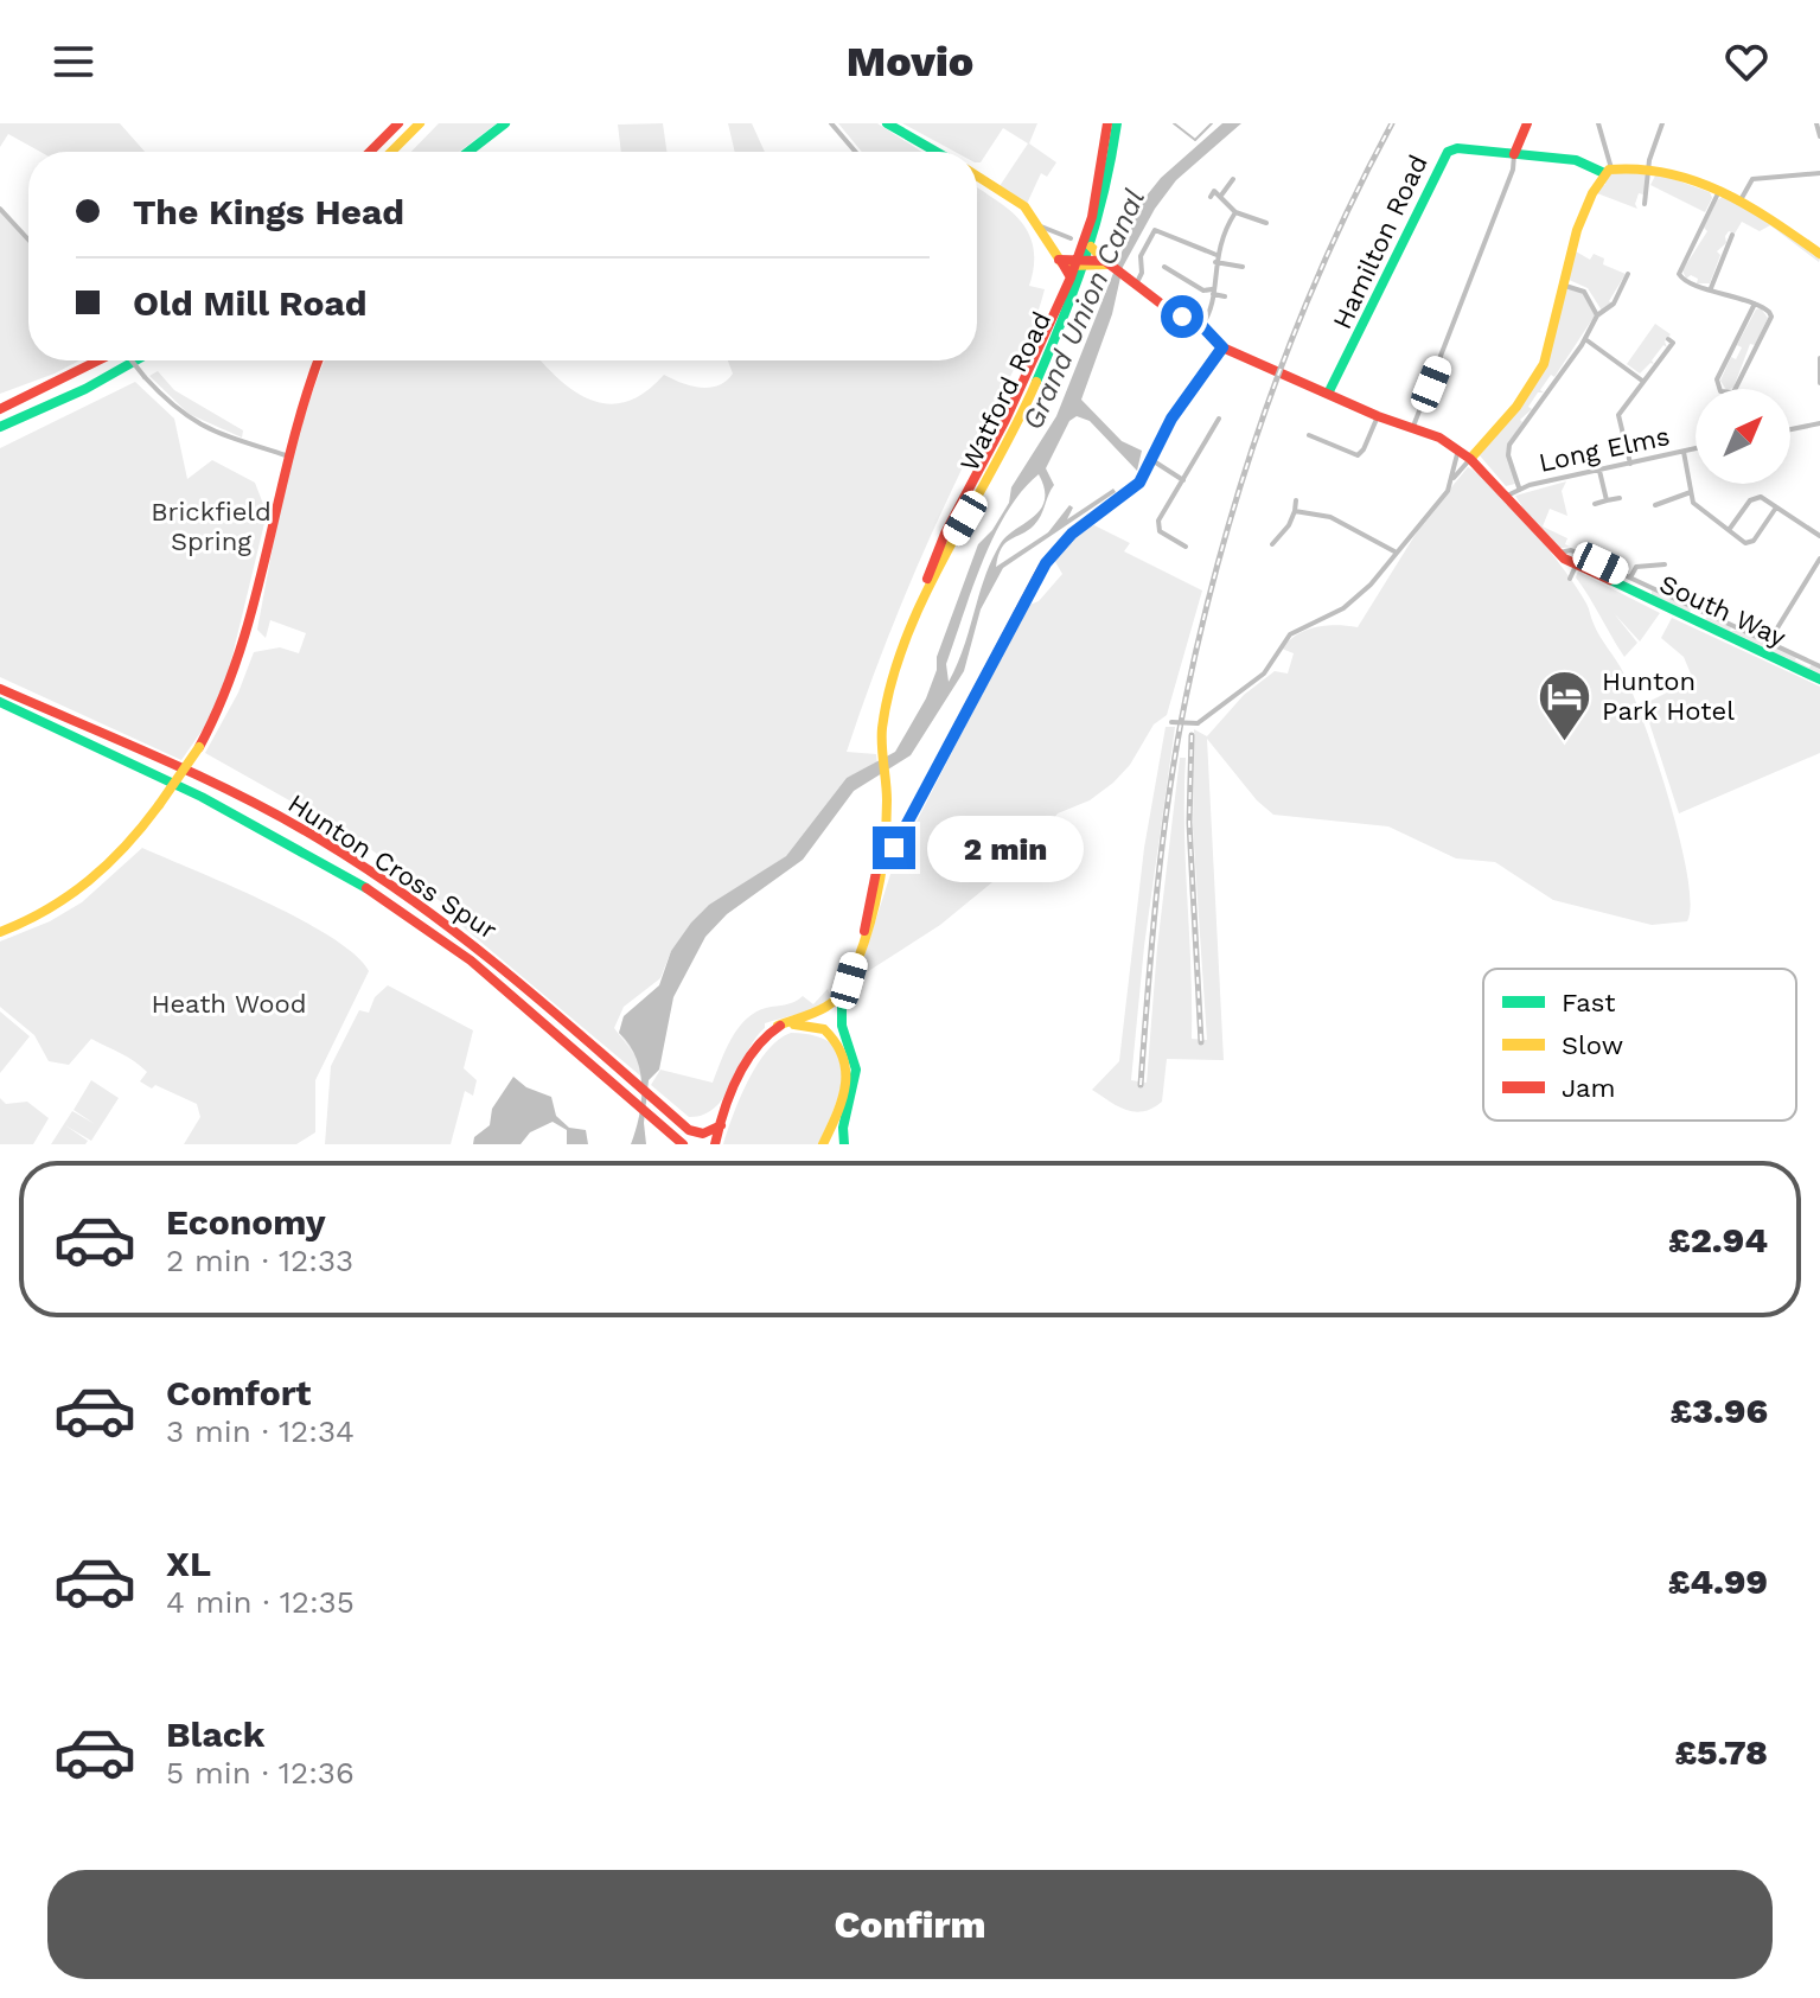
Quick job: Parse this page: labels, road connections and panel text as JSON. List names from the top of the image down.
{
  "streets": {
    "main road": [
      "Hamilton Road",
      "Watford Road",
      "South Way",
      "Hunton Cross Spur"
    ],
    "street": ["Long Elms"]
  },
  "water": ["Grand Union Canal"],
  "parks": ["Brickfield Spring", "Heath Wood"],
  "places": {
    "hotel": ["Hunton Park Hotel"]
  },
  "legend": ["Fast", "Slow", "Jam"],
  "north": "top right",
  "page": {
    "header": "Movio",
    "banner": ["The Kings Head", "Old Mill Road"],
    "bubble": "2 min",
    "list": [
      {
        "name": "Economy",
        "note": "2 min · 12:33",
        "value": "£2.94"
      },
      {
        "name": "Comfort",
        "note": "3 min · 12:34",
        "value": "£3.96"
      },
      {
        "name": "XL",
        "note": "4 min · 12:35",
        "value": "£4.99"
      },
      {
        "name": "Black",
        "note": "5 min · 12:36",
        "value": "£5.78"
      }
    ],
    "buttons": "Confirm"
  }
}
